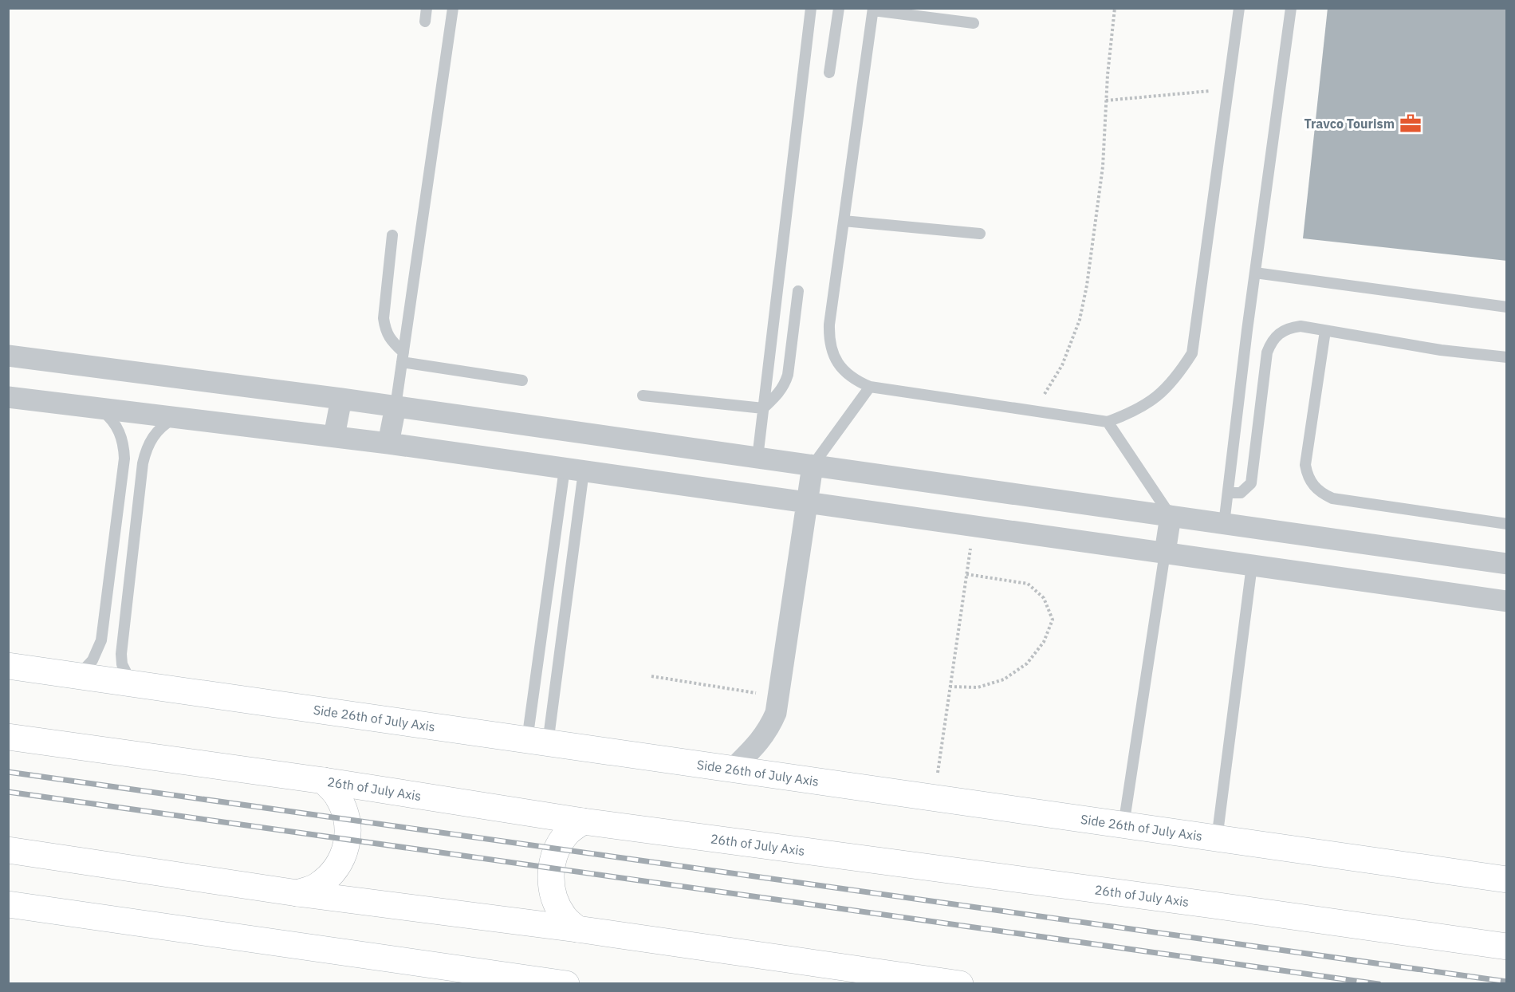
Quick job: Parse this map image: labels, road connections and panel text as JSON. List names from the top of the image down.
{
  "streets": {
    "main road": ["Side 26th of July Axis", "26th of July Axis"]
  },
  "places": {
    "office": ["Travco Tourism"]
  }
}
